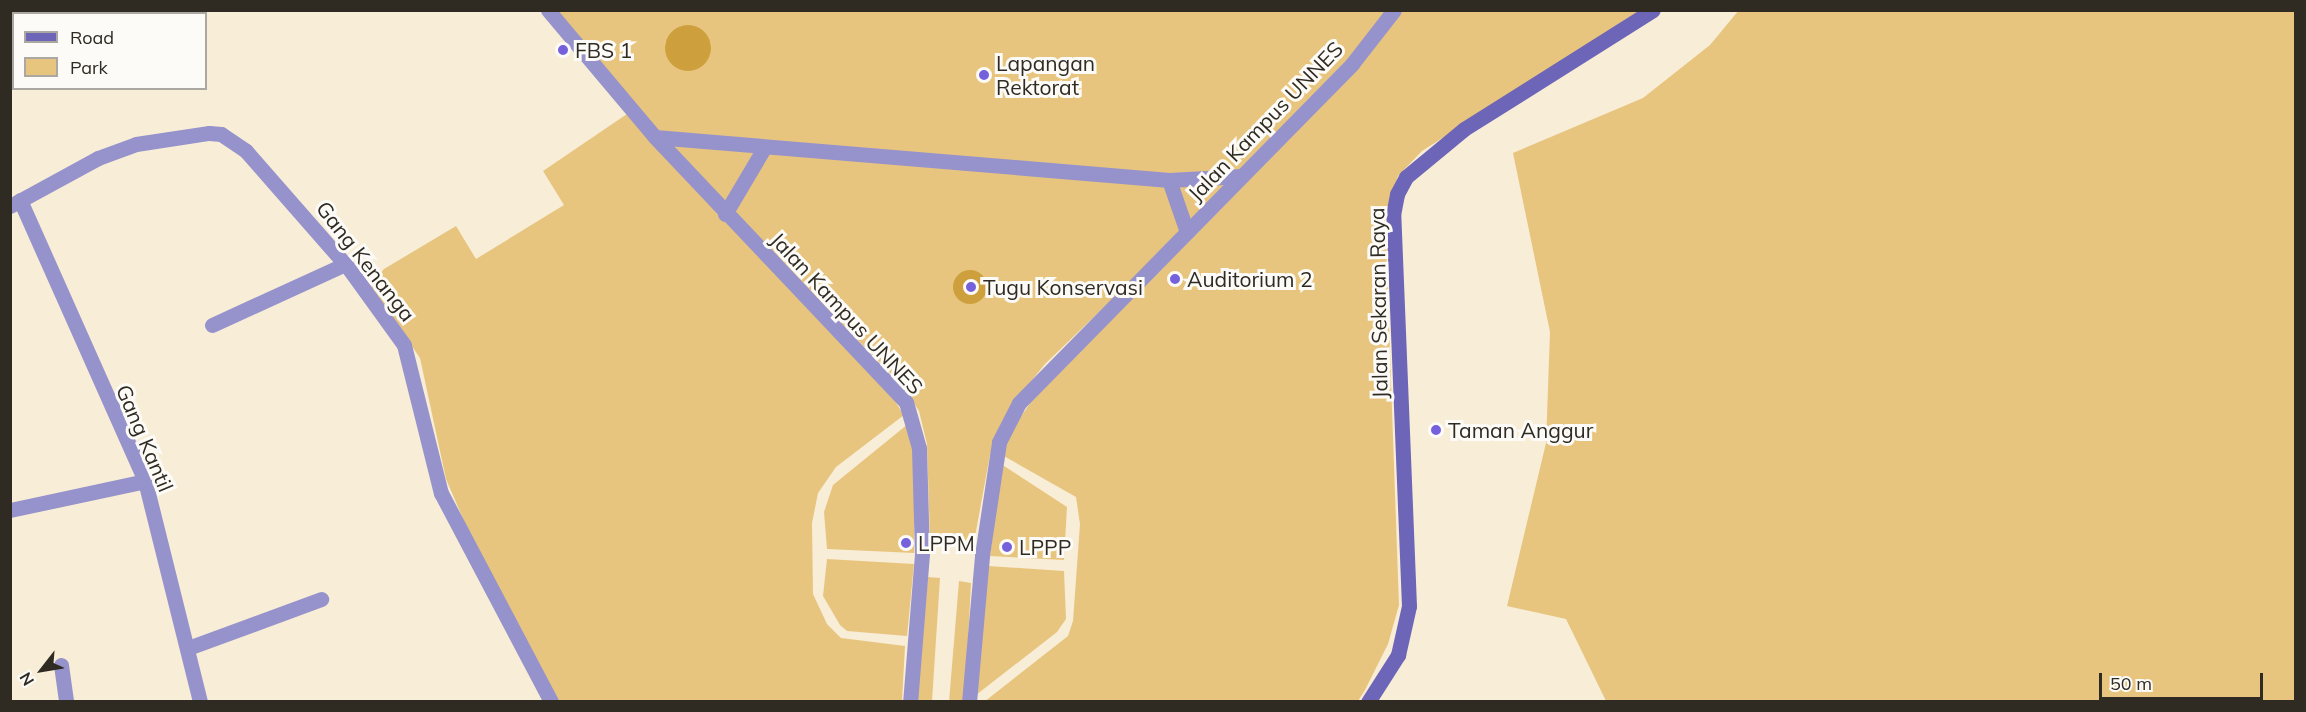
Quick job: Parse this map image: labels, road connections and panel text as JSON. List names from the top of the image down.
{
  "streets": {
    "main road": ["Jalan Sekaran Raya"],
    "street": ["Jalan Kampus UNNES", "Gang Kenanga", "Gang Kantil"]
  },
  "crossings": [
    ["Gang Kenanga", "Gang Kantil"]
  ],
  "places": [
    "FBS 1",
    "Lapangan Rektorat",
    "Auditorium 2",
    "Tugu Konservasi",
    "Taman Anggur",
    "LPPM",
    "LPPP"
  ],
  "legend": ["Road", "Park"],
  "scale_bar": "50 m",
  "north": "bottom left"
}
